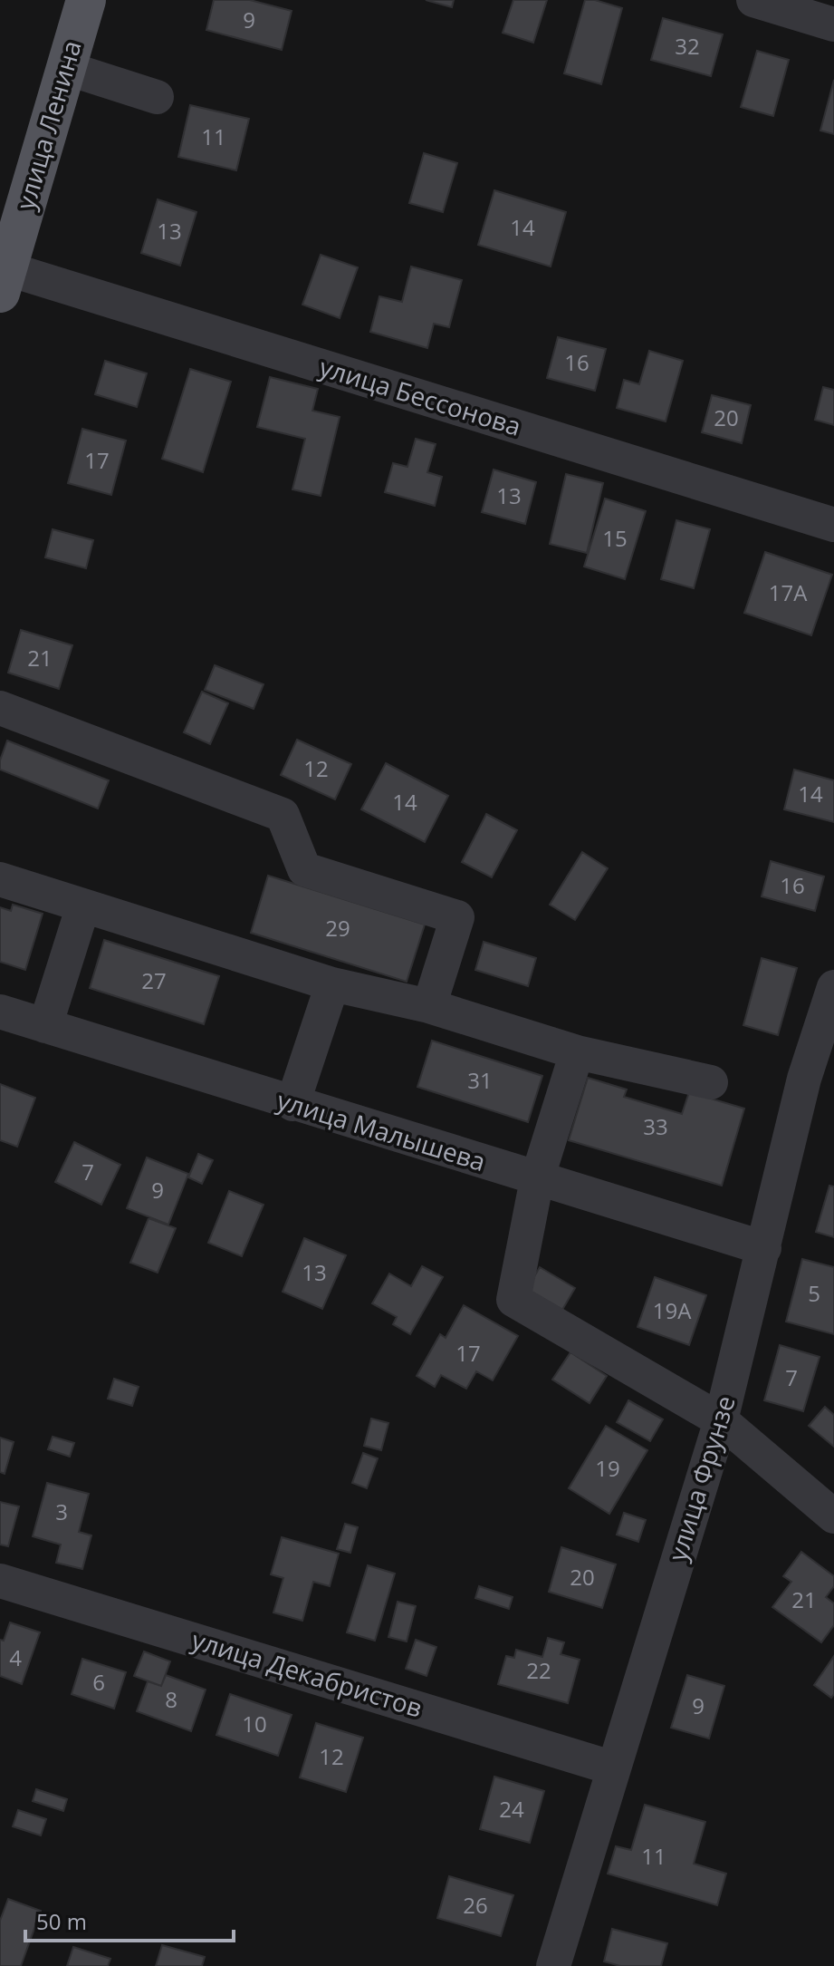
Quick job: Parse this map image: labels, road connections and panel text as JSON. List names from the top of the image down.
{
  "streets": {
    "main road": ["улица Ленина"],
    "street": [
      "улица Бессонова",
      "улица Малышева",
      "улица Фрунзе",
      "улица Декабристов"
    ]
  },
  "crossings": [
    ["улица Ленина", "улица Бессонова"],
    ["улица Малышева", "улица Фрунзе"],
    ["улица Фрунзе", "улица Декабристов"]
  ],
  "house_numbers": [
    "9",
    "32",
    "11",
    "14",
    "13",
    "16",
    "20",
    "17",
    "13",
    "15",
    "17А",
    "21",
    "12",
    "14",
    "14",
    "16",
    "29",
    "27",
    "31",
    "33",
    "7",
    "9",
    "13",
    "5",
    "19А",
    "17",
    "7",
    "19",
    "3",
    "20",
    "21",
    "4",
    "22",
    "6",
    "8",
    "9",
    "10",
    "12",
    "24",
    "11",
    "26"
  ],
  "scale_bar": "50 m"
}
